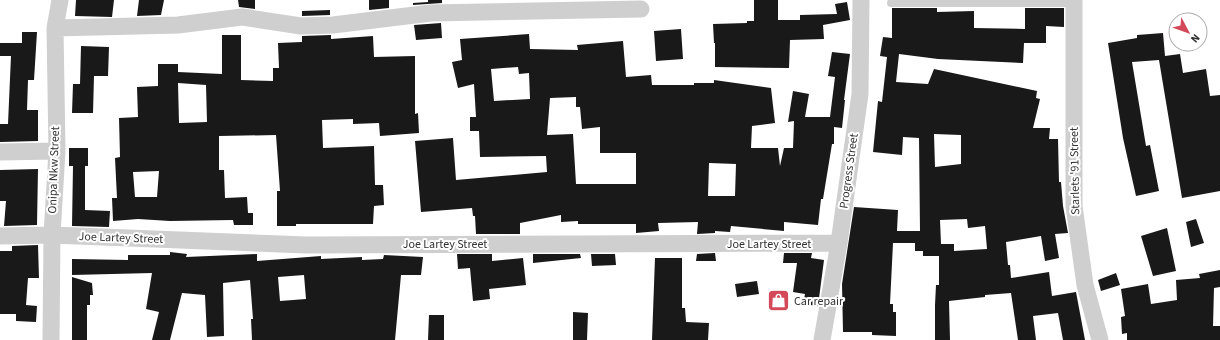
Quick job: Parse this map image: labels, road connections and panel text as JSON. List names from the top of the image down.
{
  "streets": {
    "street": [
      "Onipa Nkw Street",
      "Progress Street",
      "Starlets '91 Street",
      "Joe Lartey Street"
    ]
  },
  "crossings": [
    ["Onipa Nkw Street", "Joe Lartey Street"],
    ["Progress Street", "Joe Lartey Street"]
  ],
  "places": {
    "shop": ["Car repair"]
  },
  "north": "bottom right"
}
